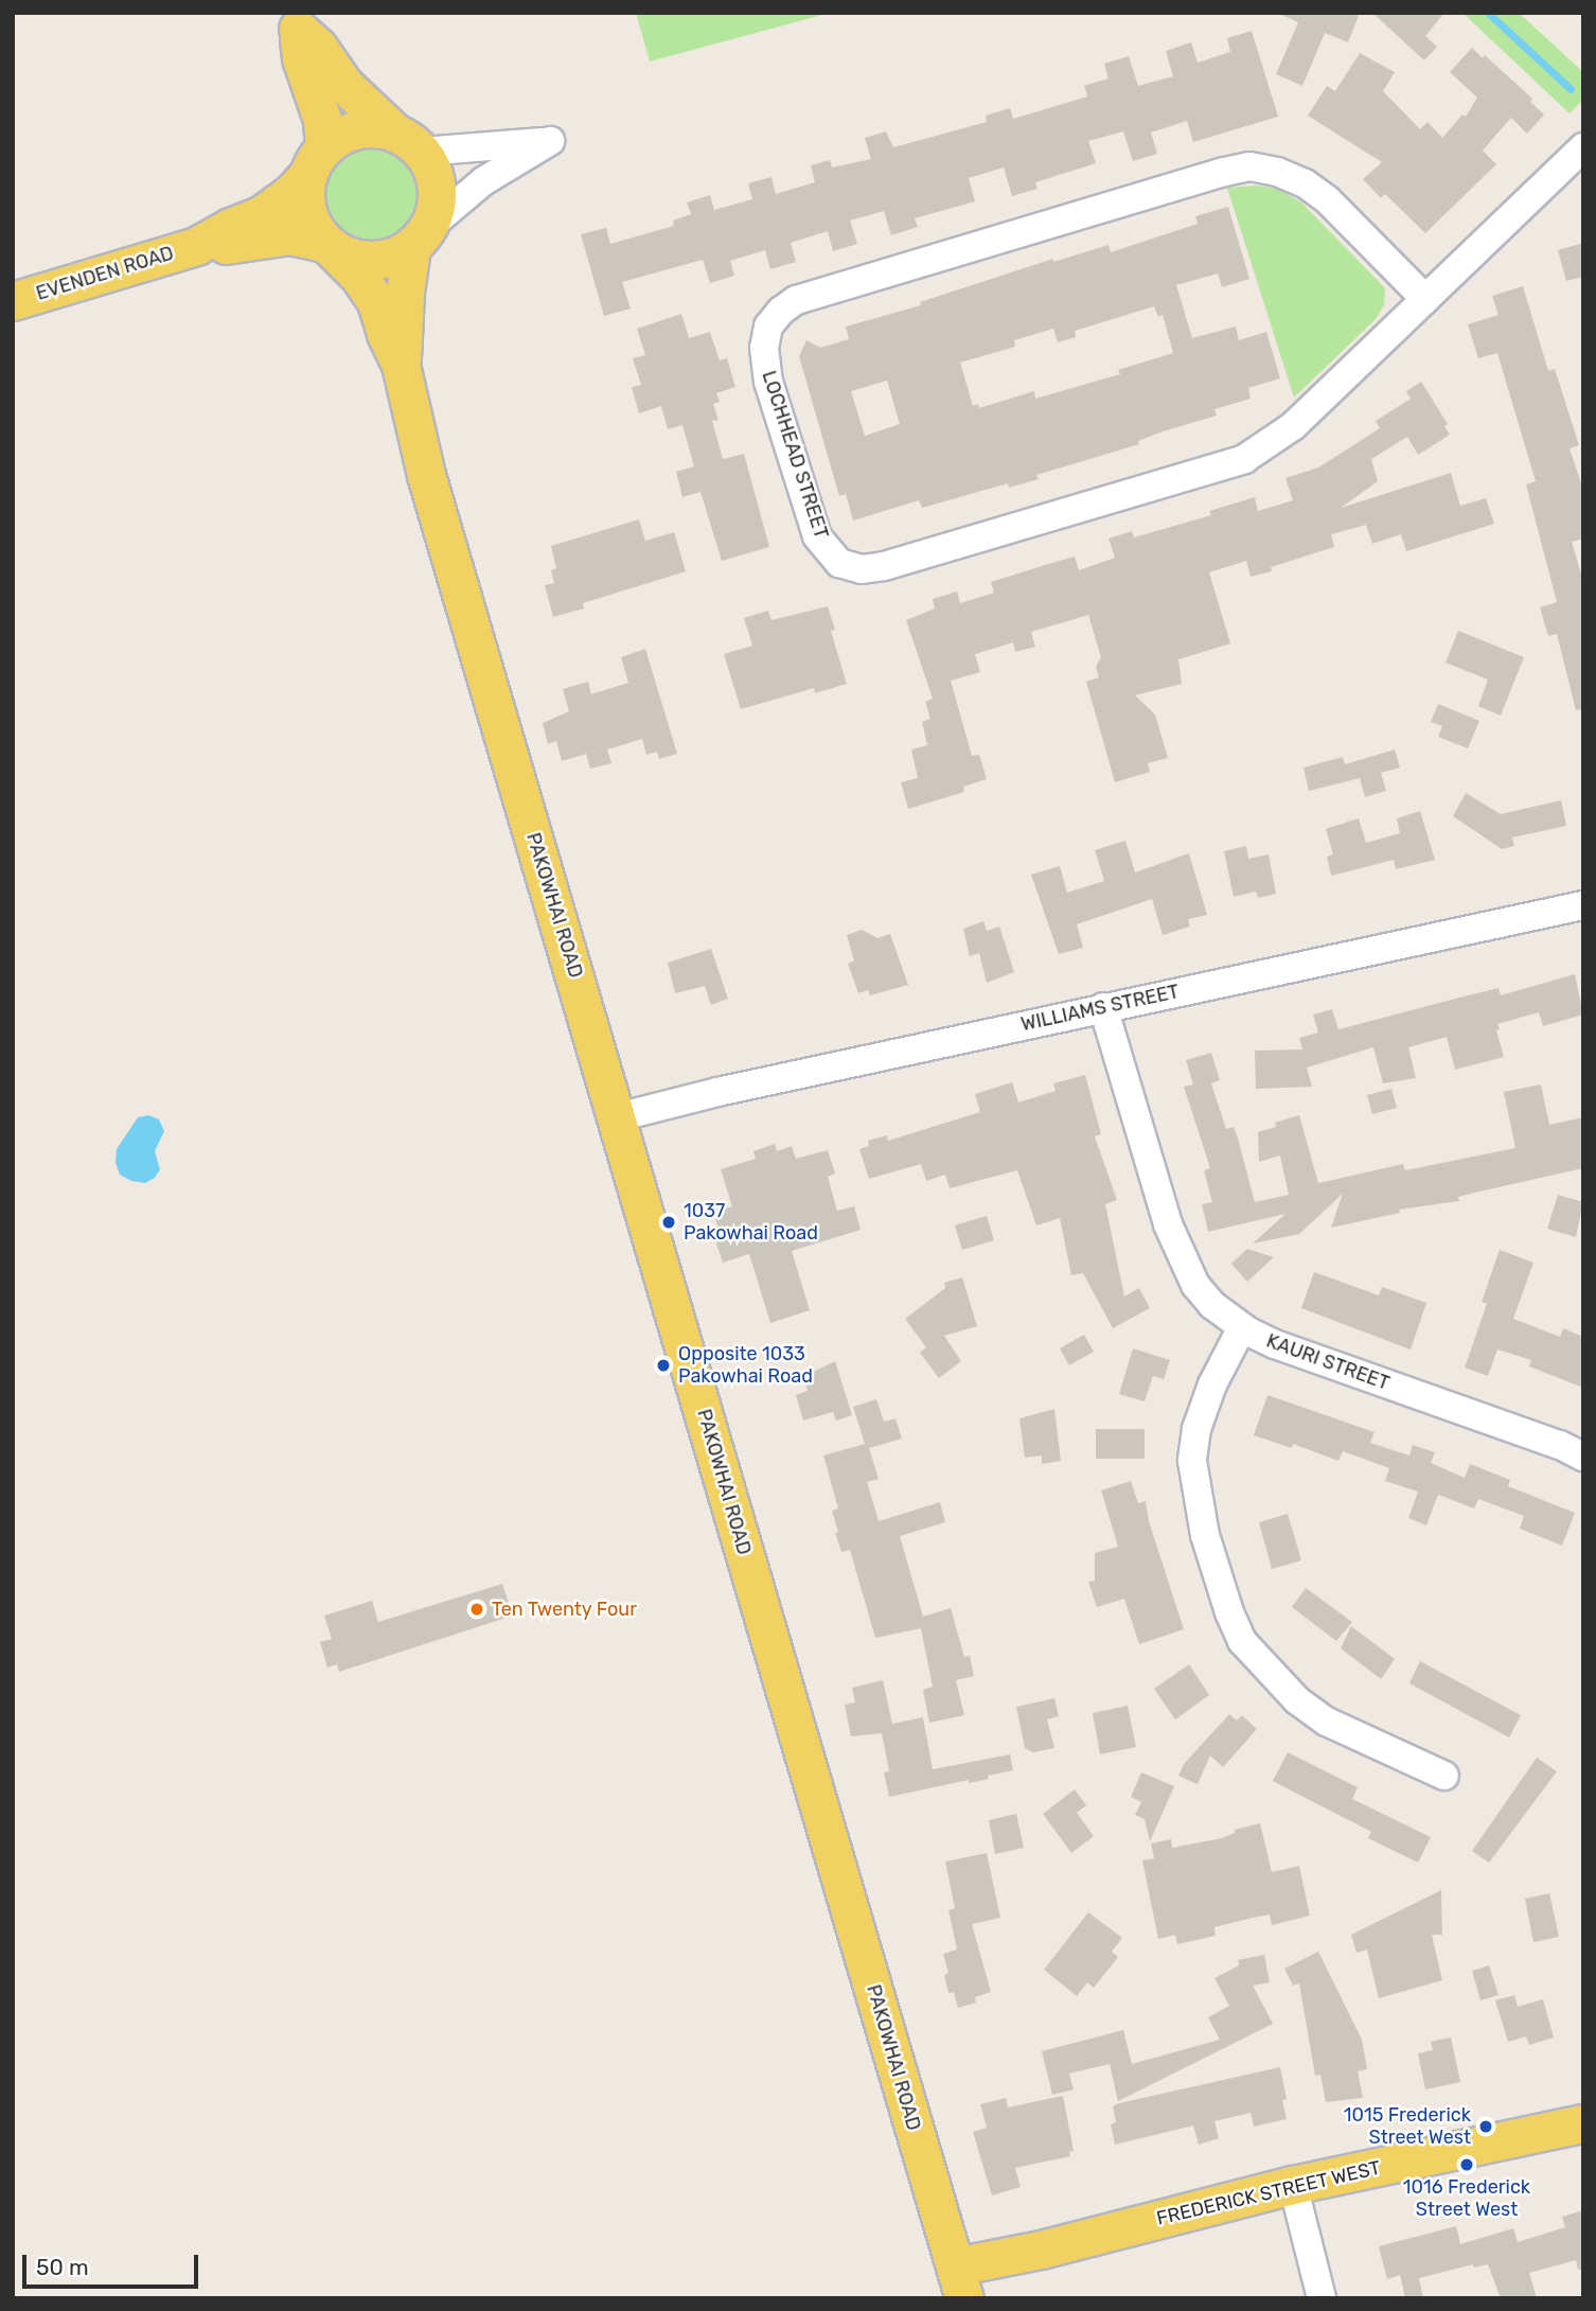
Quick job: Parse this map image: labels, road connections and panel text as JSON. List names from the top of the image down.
{
  "streets": {
    "main road": ["EVENDEN ROAD", "PAKOWHAI ROAD", "FREDERICK STREET WEST"],
    "street": ["LOCHHEAD STREET", "WILLIAMS STREET", "KAURI STREET"]
  },
  "crossings": [
    ["EVENDEN ROAD", "PAKOWHAI ROAD"],
    ["PAKOWHAI ROAD", "WILLIAMS STREET"],
    ["PAKOWHAI ROAD", "FREDERICK STREET WEST"],
    ["WILLIAMS STREET", "KAURI STREET"]
  ],
  "places": [
    "1037 Pakowhai Road",
    "Opposite 1033 Pakowhai Road",
    "Ten Twenty Four",
    "1015 Frederick Street West",
    "1016 Frederick Street West"
  ],
  "scale_bar": "50 m"
}
